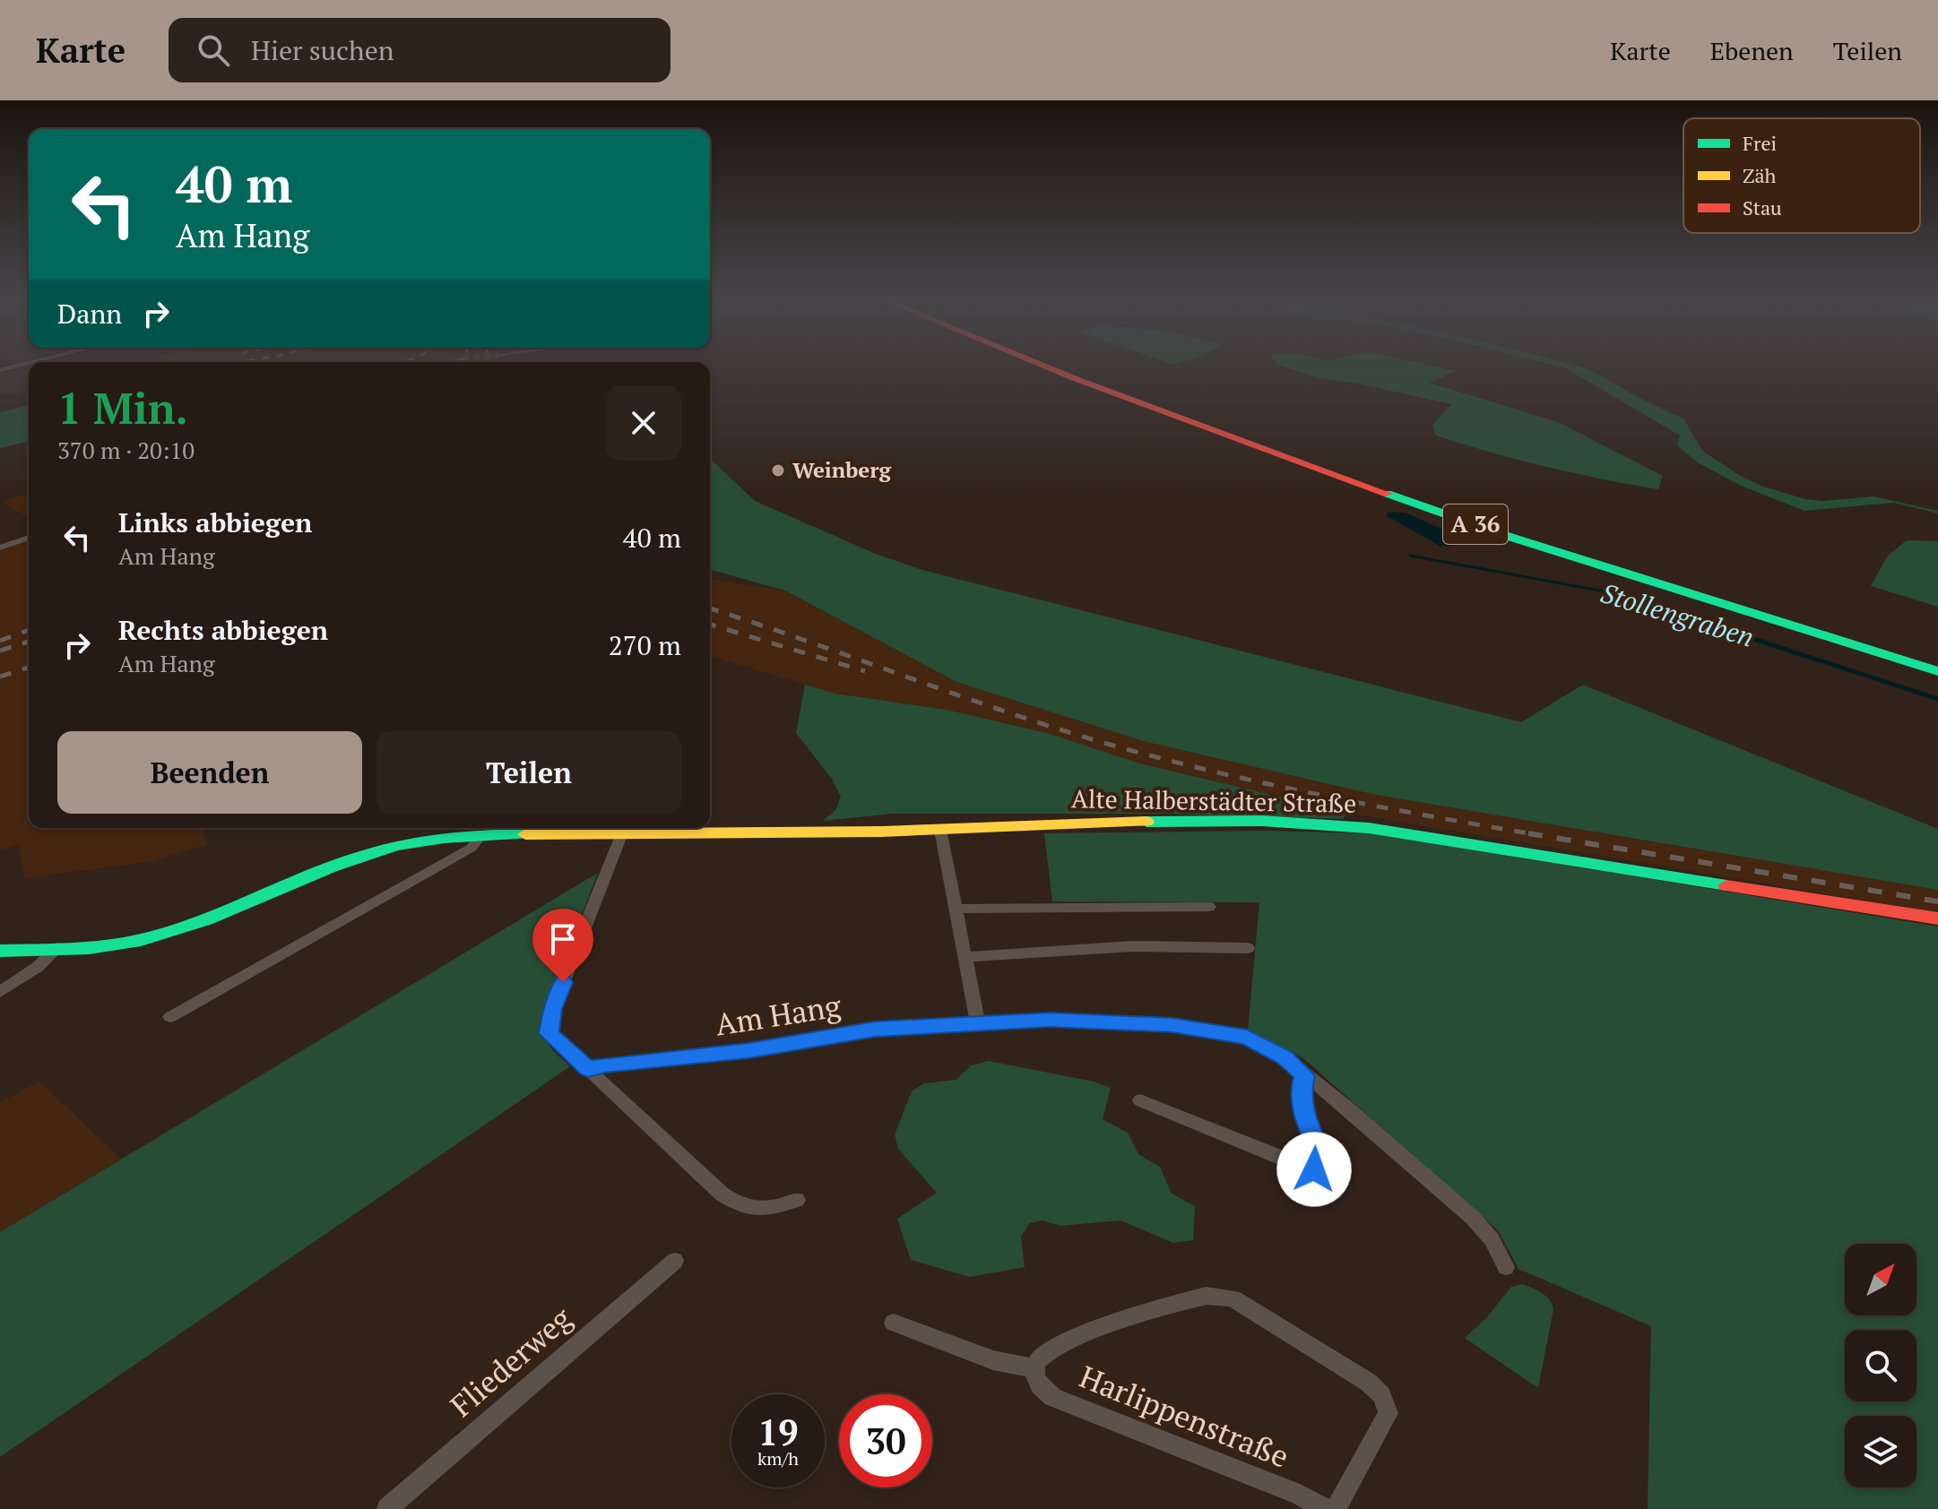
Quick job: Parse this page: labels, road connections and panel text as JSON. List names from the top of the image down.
{
  "streets": {
    "main road": ["A 36", "Alte Halberstädter Straße"],
    "street": ["Am Hang", "Fliederweg", "Harlippenstraße"]
  },
  "water": ["Stollengraben"],
  "places": ["Weinberg"],
  "legend": ["Frei", "Zäh", "Stau"],
  "north": "top right",
  "page": {
    "header": "Karte",
    "search": "Hier suchen",
    "nav": ["Karte", "Ebenen", "Teilen"],
    "turn": ["40 m", "Am Hang"],
    "then": "Dann",
    "heading": ["1 Min.", "370 m · 20:10"],
    "list": [
      {
        "name": "Links abbiegen",
        "note": "Am Hang",
        "value": "40 m"
      },
      {
        "name": "Rechts abbiegen",
        "note": "Am Hang",
        "value": "270 m"
      }
    ],
    "buttons": ["Beenden", "Teilen"],
    "speed": "19 km/h",
    "limit": "30"
  }
}
